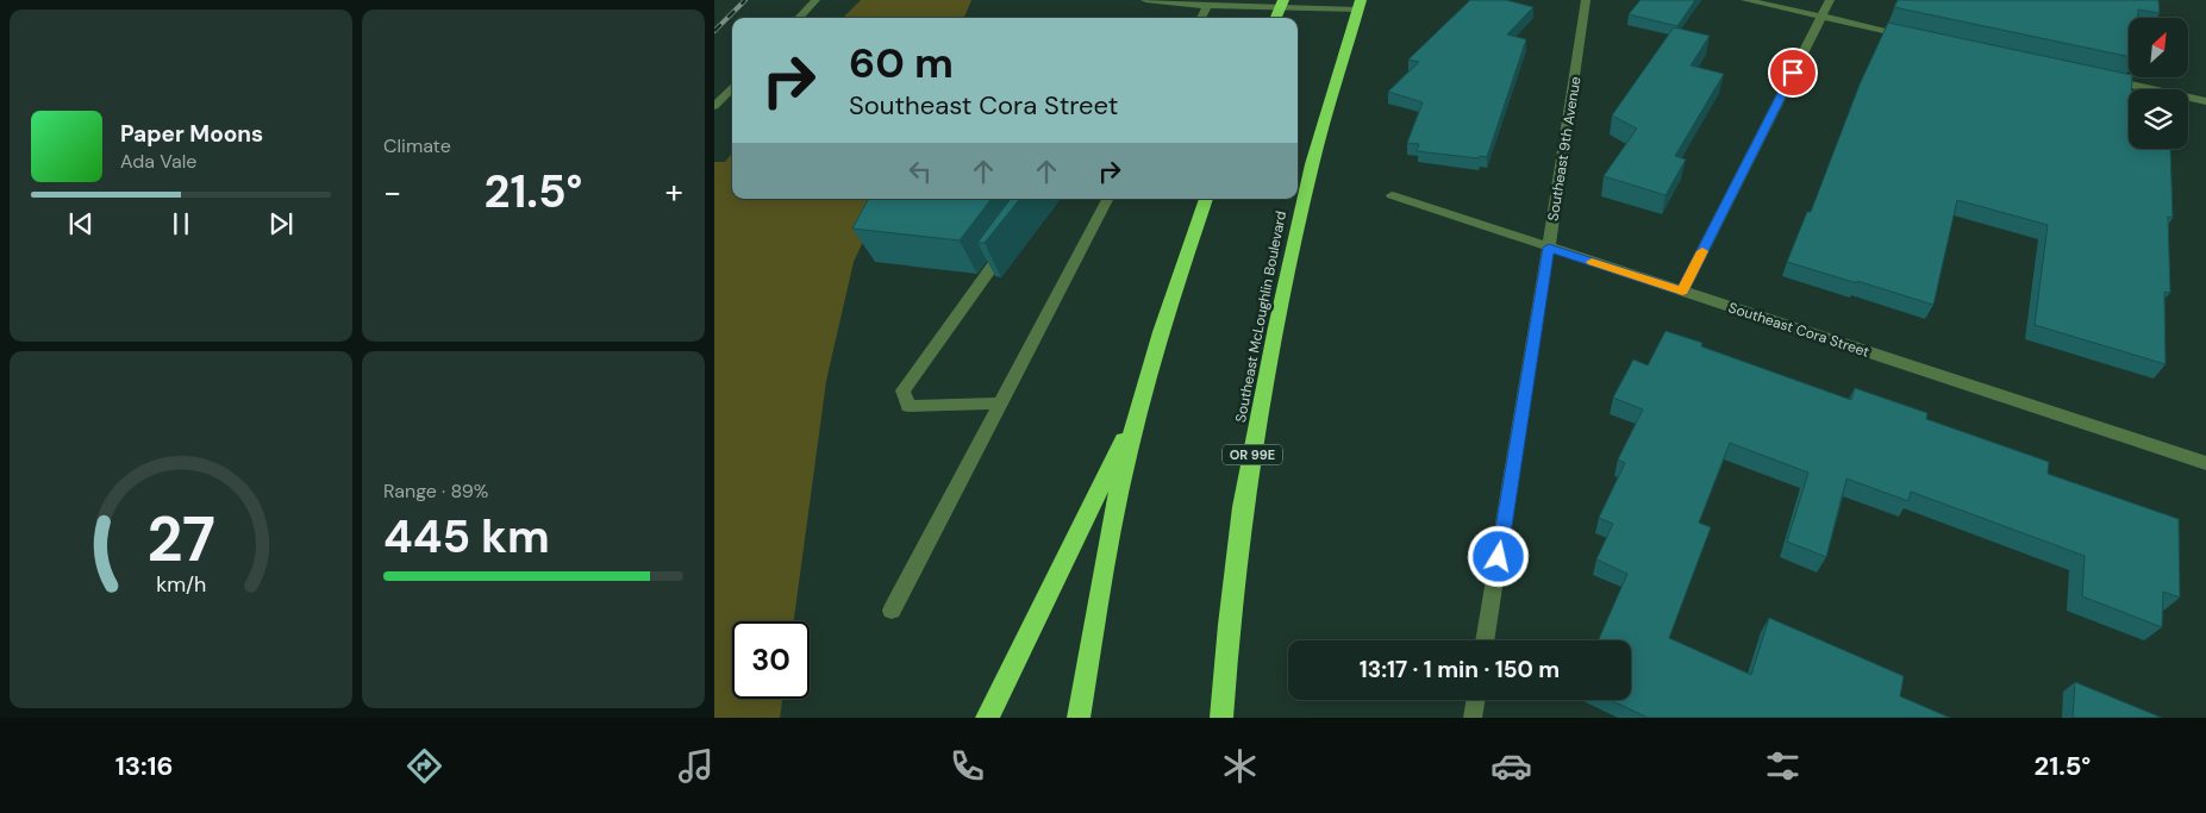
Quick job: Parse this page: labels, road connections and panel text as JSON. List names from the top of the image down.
{
  "streets": {
    "highway": ["Southeast McLoughlin Boulevard", "OR 99E"],
    "street": ["Southeast 9th Avenue", "Southeast Cora Street"]
  },
  "crossings": [
    ["Southeast 9th Avenue", "Southeast Cora Street"]
  ],
  "north": "top right",
  "page": {
    "tile": [
      "Climate",
      ["Range · 89%", "445 km"]
    ],
    "turn": ["60 m", "Southeast Cora Street"],
    "song": ["Paper Moons", "Ada Vale"],
    "heat": ["−", "21.5°", "+"],
    "limit": "30",
    "trip": "13:17 · 1 min · 150 m",
    "tabs": ["13:16", "21.5°"],
    "gauge": ["27", "km/h"]
  }
}
